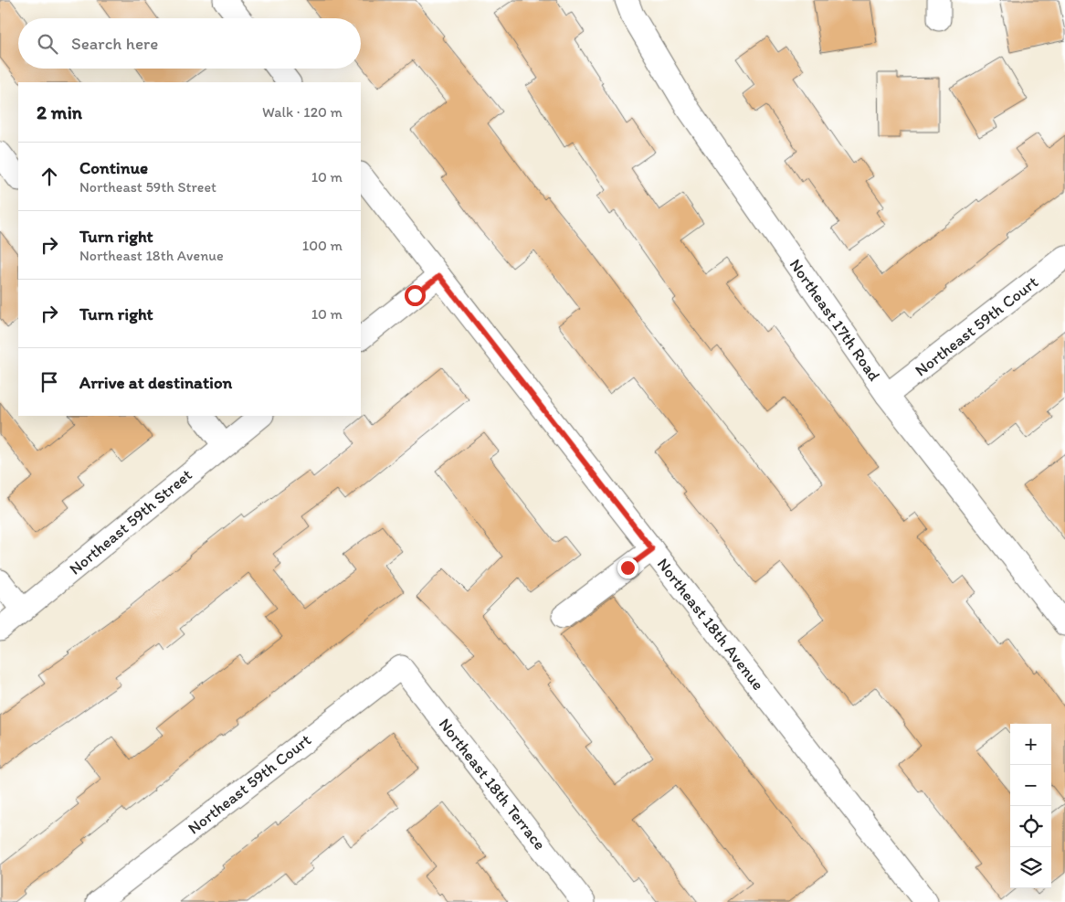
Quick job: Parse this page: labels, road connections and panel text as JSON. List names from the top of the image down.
{
  "streets": {
    "street": [
      "Northeast 17th Road",
      "Northeast 59th Court",
      "Northeast 59th Street",
      "Northeast 18th Avenue",
      "Northeast 18th Terrace"
    ]
  },
  "crossings": [
    ["Northeast 17th Road", "Northeast 59th Court"],
    ["Northeast 59th Court", "Northeast 18th Terrace"]
  ],
  "page": {
    "search": "Search here",
    "heading": ["2 min", "Walk · 120 m"],
    "list": [
      ["Continue", "Northeast 59th Street", "10 m"],
      ["Turn right", "Northeast 18th Avenue", "100 m"],
      ["Turn right", "10 m"],
      "Arrive at destination"
    ],
    "map_buttons": ["+", "−"]
  }
}
